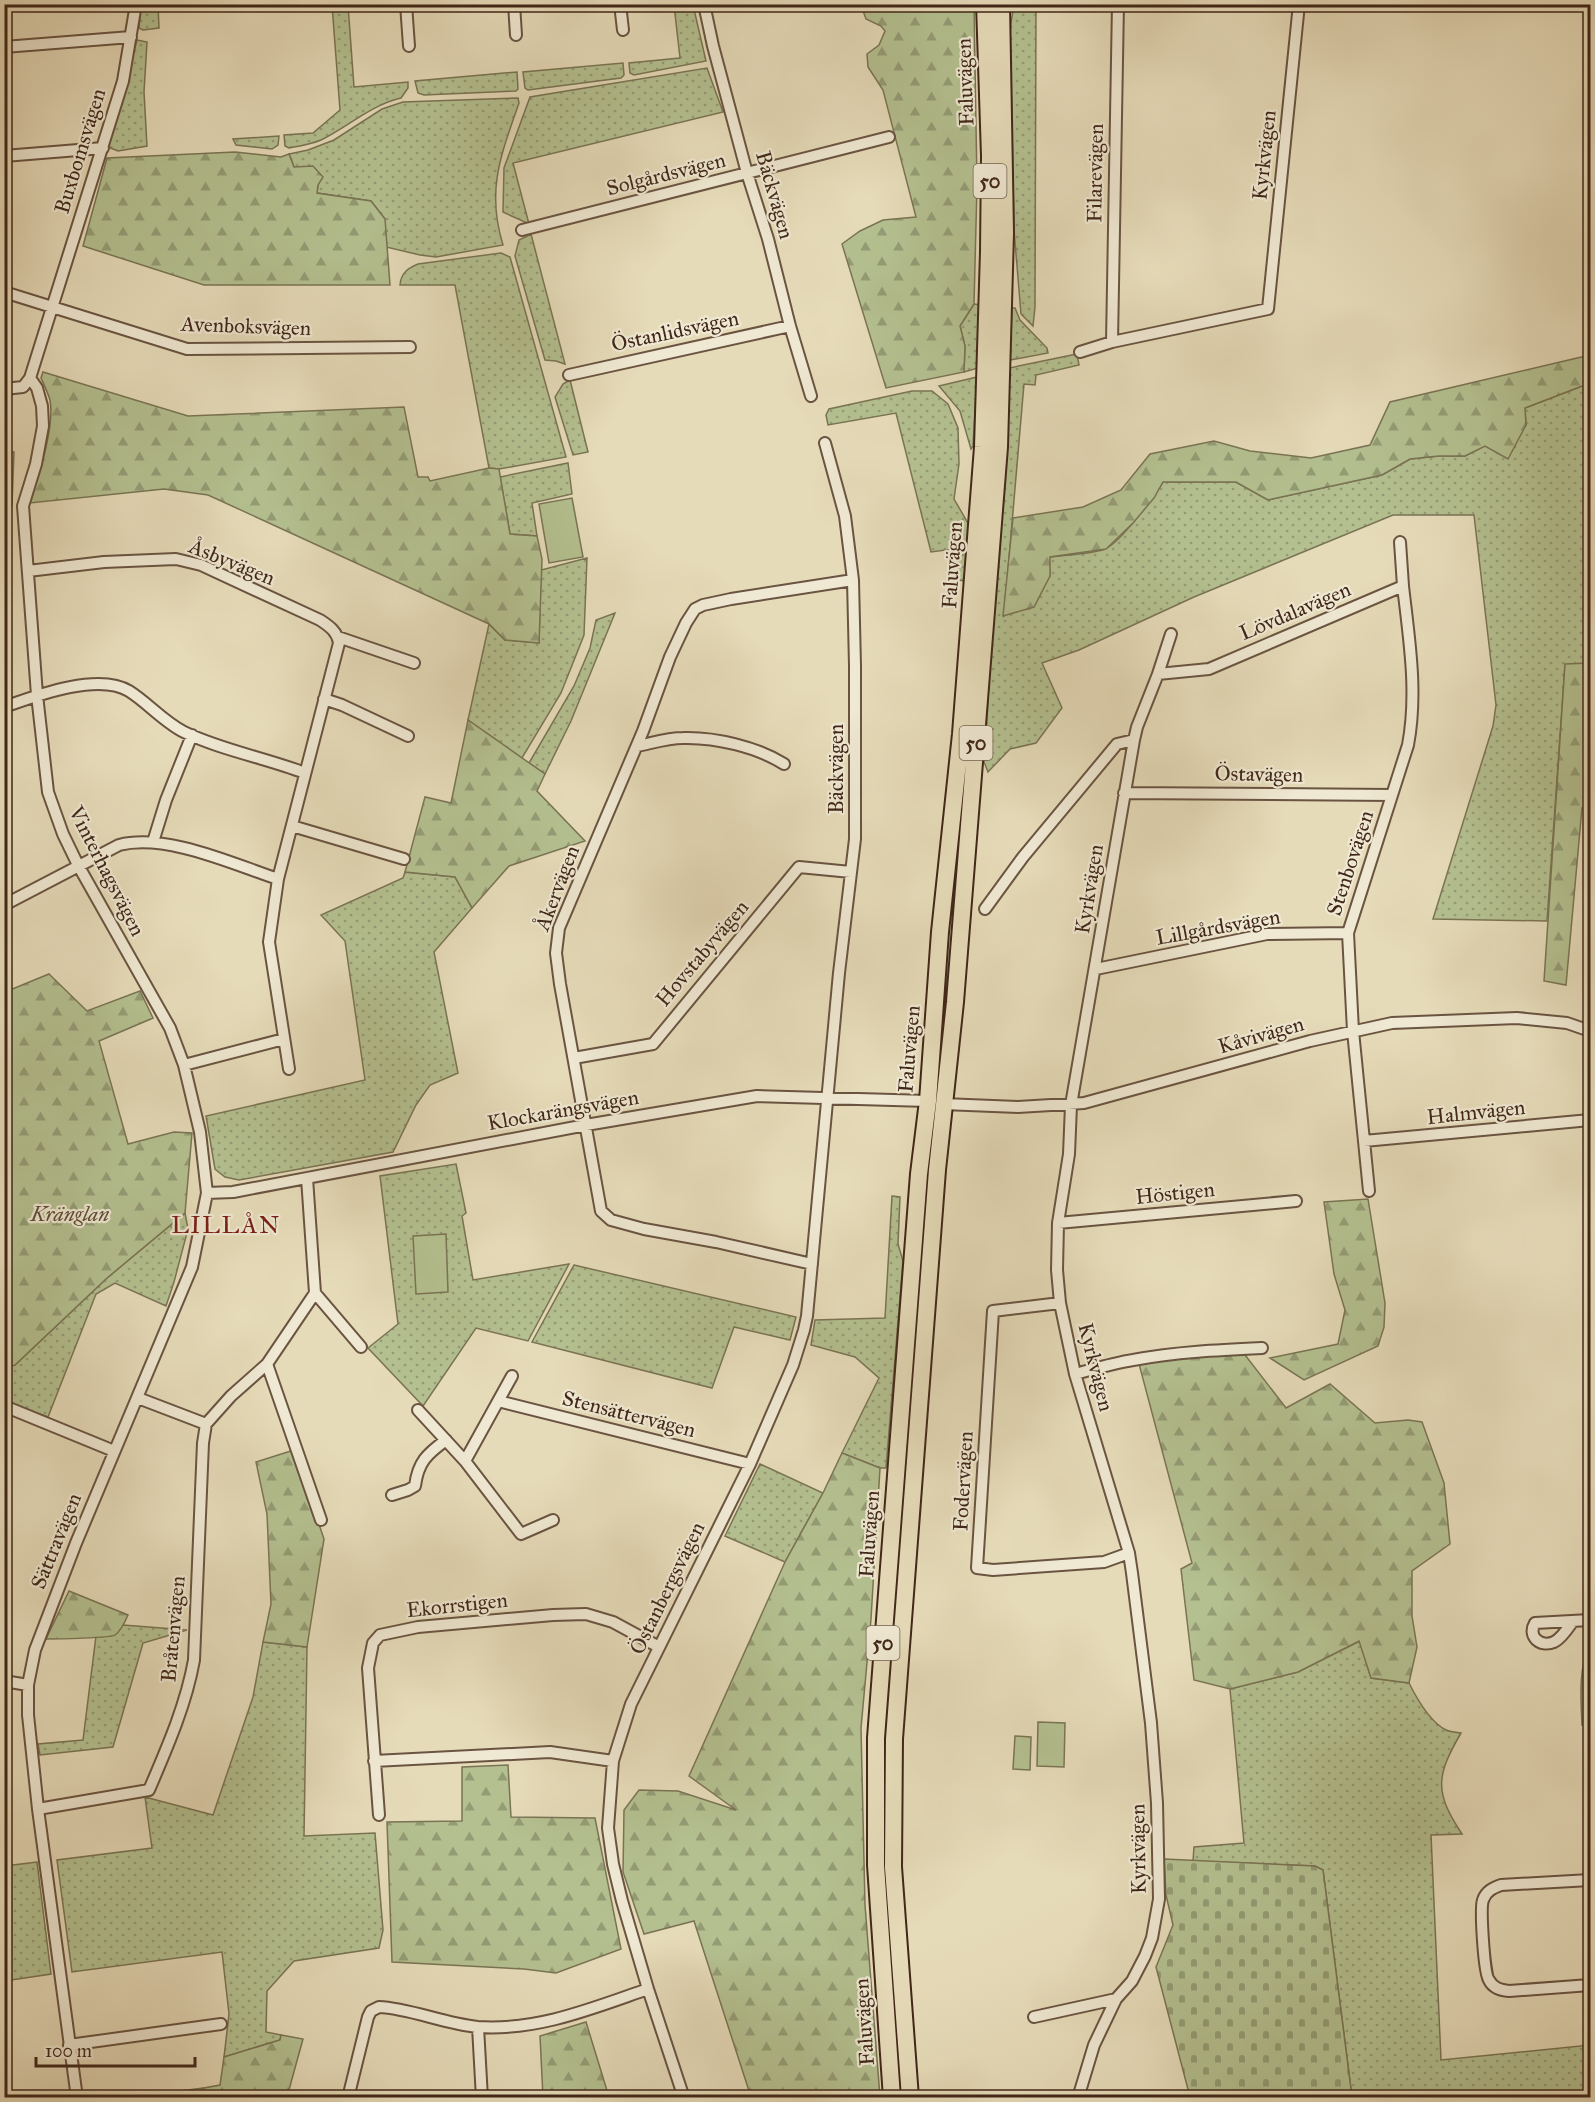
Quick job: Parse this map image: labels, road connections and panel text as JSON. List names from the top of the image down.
{
  "streets": {
    "highway": ["Faluvägen", "50"],
    "street": [
      "Buxbomsvägen",
      "Kyrkvägen",
      "Filarevägen",
      "Solgårdsvägen",
      "Bäckvägen",
      "Avenboksvägen",
      "Östanlidsvägen",
      "Åsbyvägen",
      "Lövdalavägen",
      "Östavägen",
      "Stenbovägen",
      "Vinterhagsvägen",
      "Åkervägen",
      "Lillgårdsvägen",
      "Hovstabyvägen",
      "Kåvivägen",
      "Klockarängsvägen",
      "Halmvägen",
      "Höstigen",
      "Stensättervägen",
      "Fodervägen",
      "Sättravägen",
      "Östanbergsvägen",
      "Ekorrstigen",
      "Bråtenvägen"
    ]
  },
  "crossings": [
    ["Faluvägen", "Kåvivägen"],
    ["Faluvägen", "Klockarängsvägen"],
    ["Buxbomsvägen", "Avenboksvägen"],
    ["Buxbomsvägen", "Vinterhagsvägen"],
    ["Kyrkvägen", "Filarevägen"],
    ["Kyrkvägen", "Lövdalavägen"],
    ["Kyrkvägen", "Östavägen"],
    ["Kyrkvägen", "Lillgårdsvägen"],
    ["Kyrkvägen", "Kåvivägen"],
    ["Kyrkvägen", "Höstigen"],
    ["Kyrkvägen", "Fodervägen"],
    ["Solgårdsvägen", "Bäckvägen"],
    ["Bäckvägen", "Östanlidsvägen"],
    ["Bäckvägen", "Åkervägen"],
    ["Bäckvägen", "Hovstabyvägen"],
    ["Bäckvägen", "Klockarängsvägen"],
    ["Bäckvägen", "Östanbergsvägen"],
    ["Åsbyvägen", "Vinterhagsvägen"],
    ["Lövdalavägen", "Stenbovägen"],
    ["Östavägen", "Stenbovägen"],
    ["Stenbovägen", "Lillgårdsvägen"],
    ["Stenbovägen", "Kåvivägen"],
    ["Stenbovägen", "Halmvägen"],
    ["Vinterhagsvägen", "Klockarängsvägen"],
    ["Vinterhagsvägen", "Sättravägen"],
    ["Åkervägen", "Hovstabyvägen"],
    ["Åkervägen", "Klockarängsvägen"],
    ["Åkervägen", "Östanbergsvägen"],
    ["Kåvivägen", "Klockarängsvägen"],
    ["Klockarängsvägen", "Sättravägen"],
    ["Klockarängsvägen", "Östanbergsvägen"],
    ["Stensättervägen", "Östanbergsvägen"],
    ["Sättravägen", "Bråtenvägen"],
    ["Östanbergsvägen", "Ekorrstigen"]
  ],
  "districts": ["LILLÅN"],
  "parks": ["Kränglan"],
  "scale_bar": "100 m"
}
